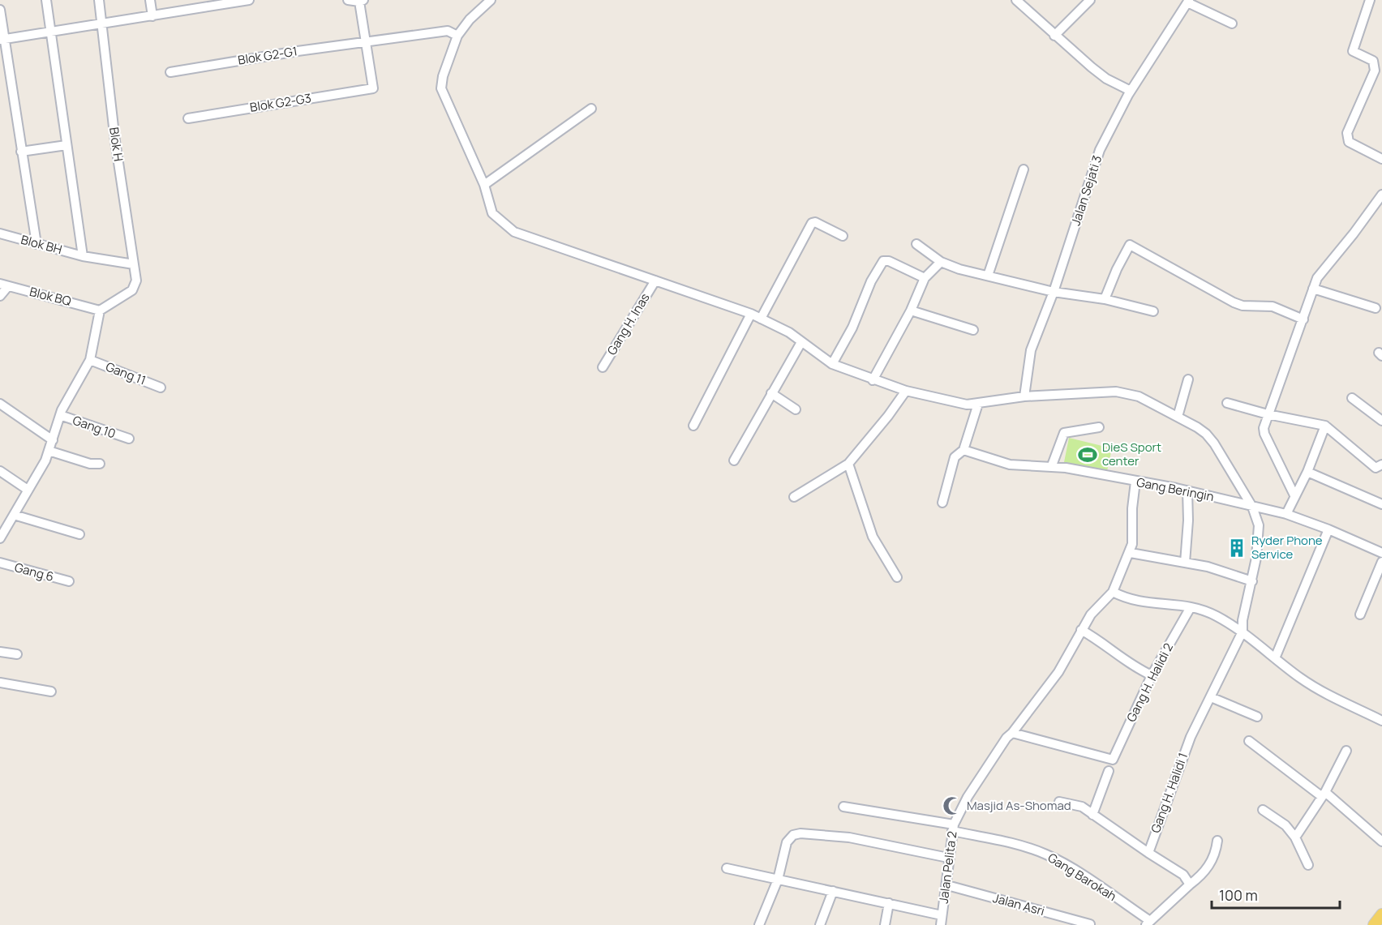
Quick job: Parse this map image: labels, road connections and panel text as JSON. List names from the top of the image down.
{
  "streets": {
    "street": [
      "Blok G2-G1",
      "Blok G2-G3",
      "Blok H",
      "Jalan Sejati 3",
      "Blok BH",
      "Blok BQ",
      "Gang H. Inas",
      "Gang 11",
      "Gang 10",
      "Gang Beringin",
      "Gang 6",
      "Gang H. Halidi 2",
      "Gang H. Halidi 1",
      "Jalan Pelita 2",
      "Gang Barokah",
      "Jalan Asri"
    ]
  },
  "crossings": [
    ["Blok G2-G1", "Blok G2-G3"],
    ["Blok G2-G1", "Gang H. Halidi 1"],
    ["Blok H", "Blok BH"],
    ["Blok H", "Blok BQ"],
    ["Jalan Sejati 3", "Gang H. Halidi 1"],
    ["Gang H. Inas", "Gang H. Halidi 1"],
    ["Gang Beringin", "Gang H. Halidi 1"],
    ["Gang H. Halidi 2", "Jalan Pelita 2"],
    ["Jalan Pelita 2", "Gang Barokah"],
    ["Jalan Pelita 2", "Jalan Asri"]
  ],
  "places": {
    "sports": ["DieS Sport center"],
    "building": ["Ryder Phone Service"],
    "mosque": ["Masjid As-Shomad"]
  },
  "scale_bar": "100 m"
}
